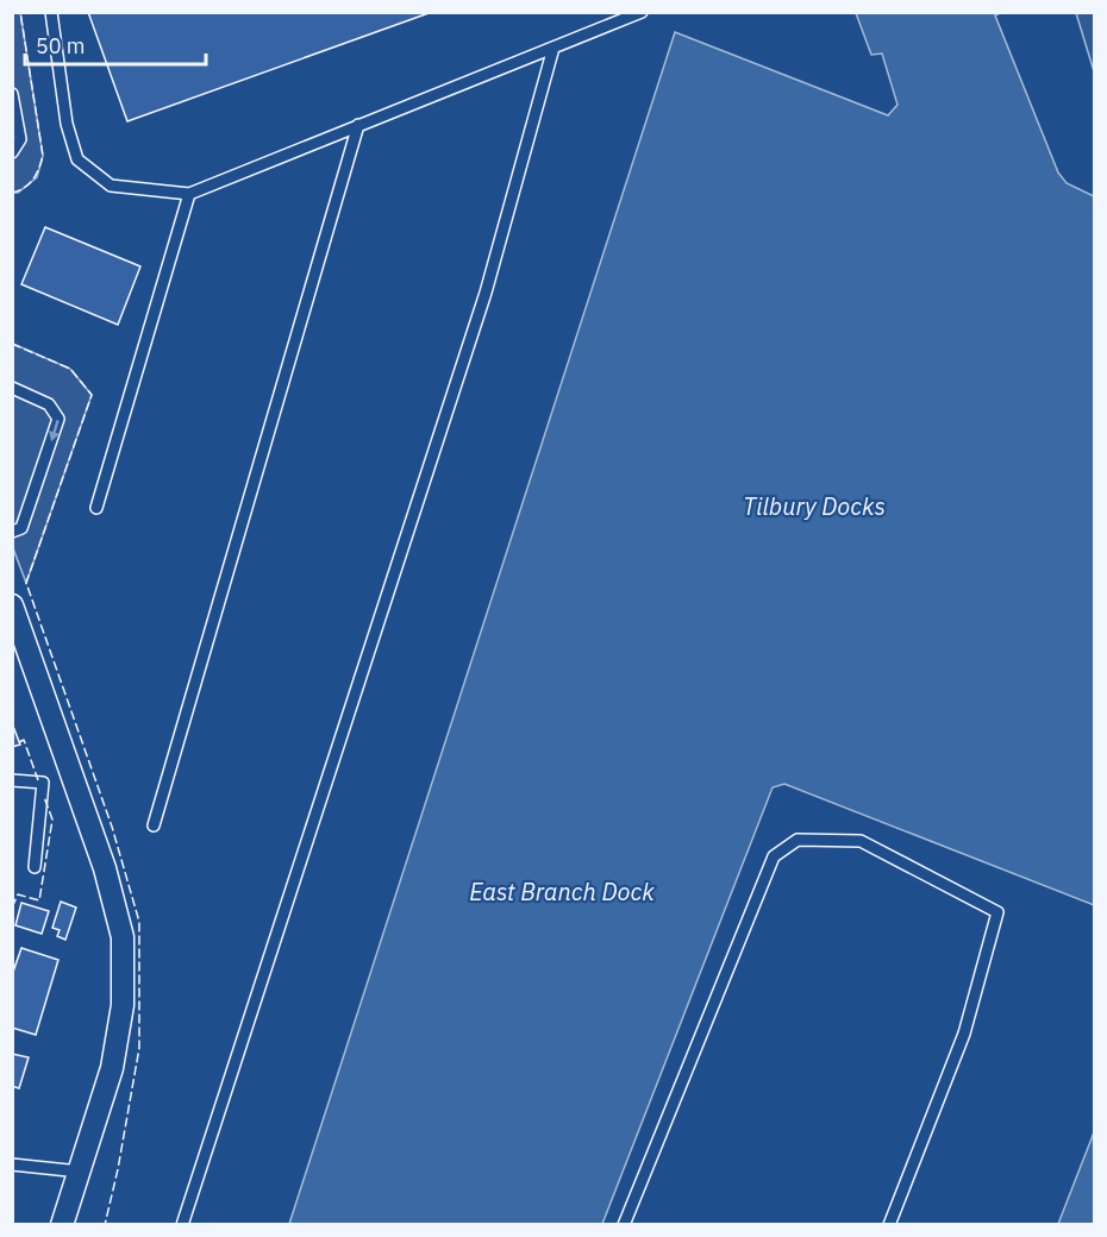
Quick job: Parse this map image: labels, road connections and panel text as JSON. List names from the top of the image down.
{
  "water": ["Tilbury Docks", "East Branch Dock"],
  "scale_bar": "50 m"
}
